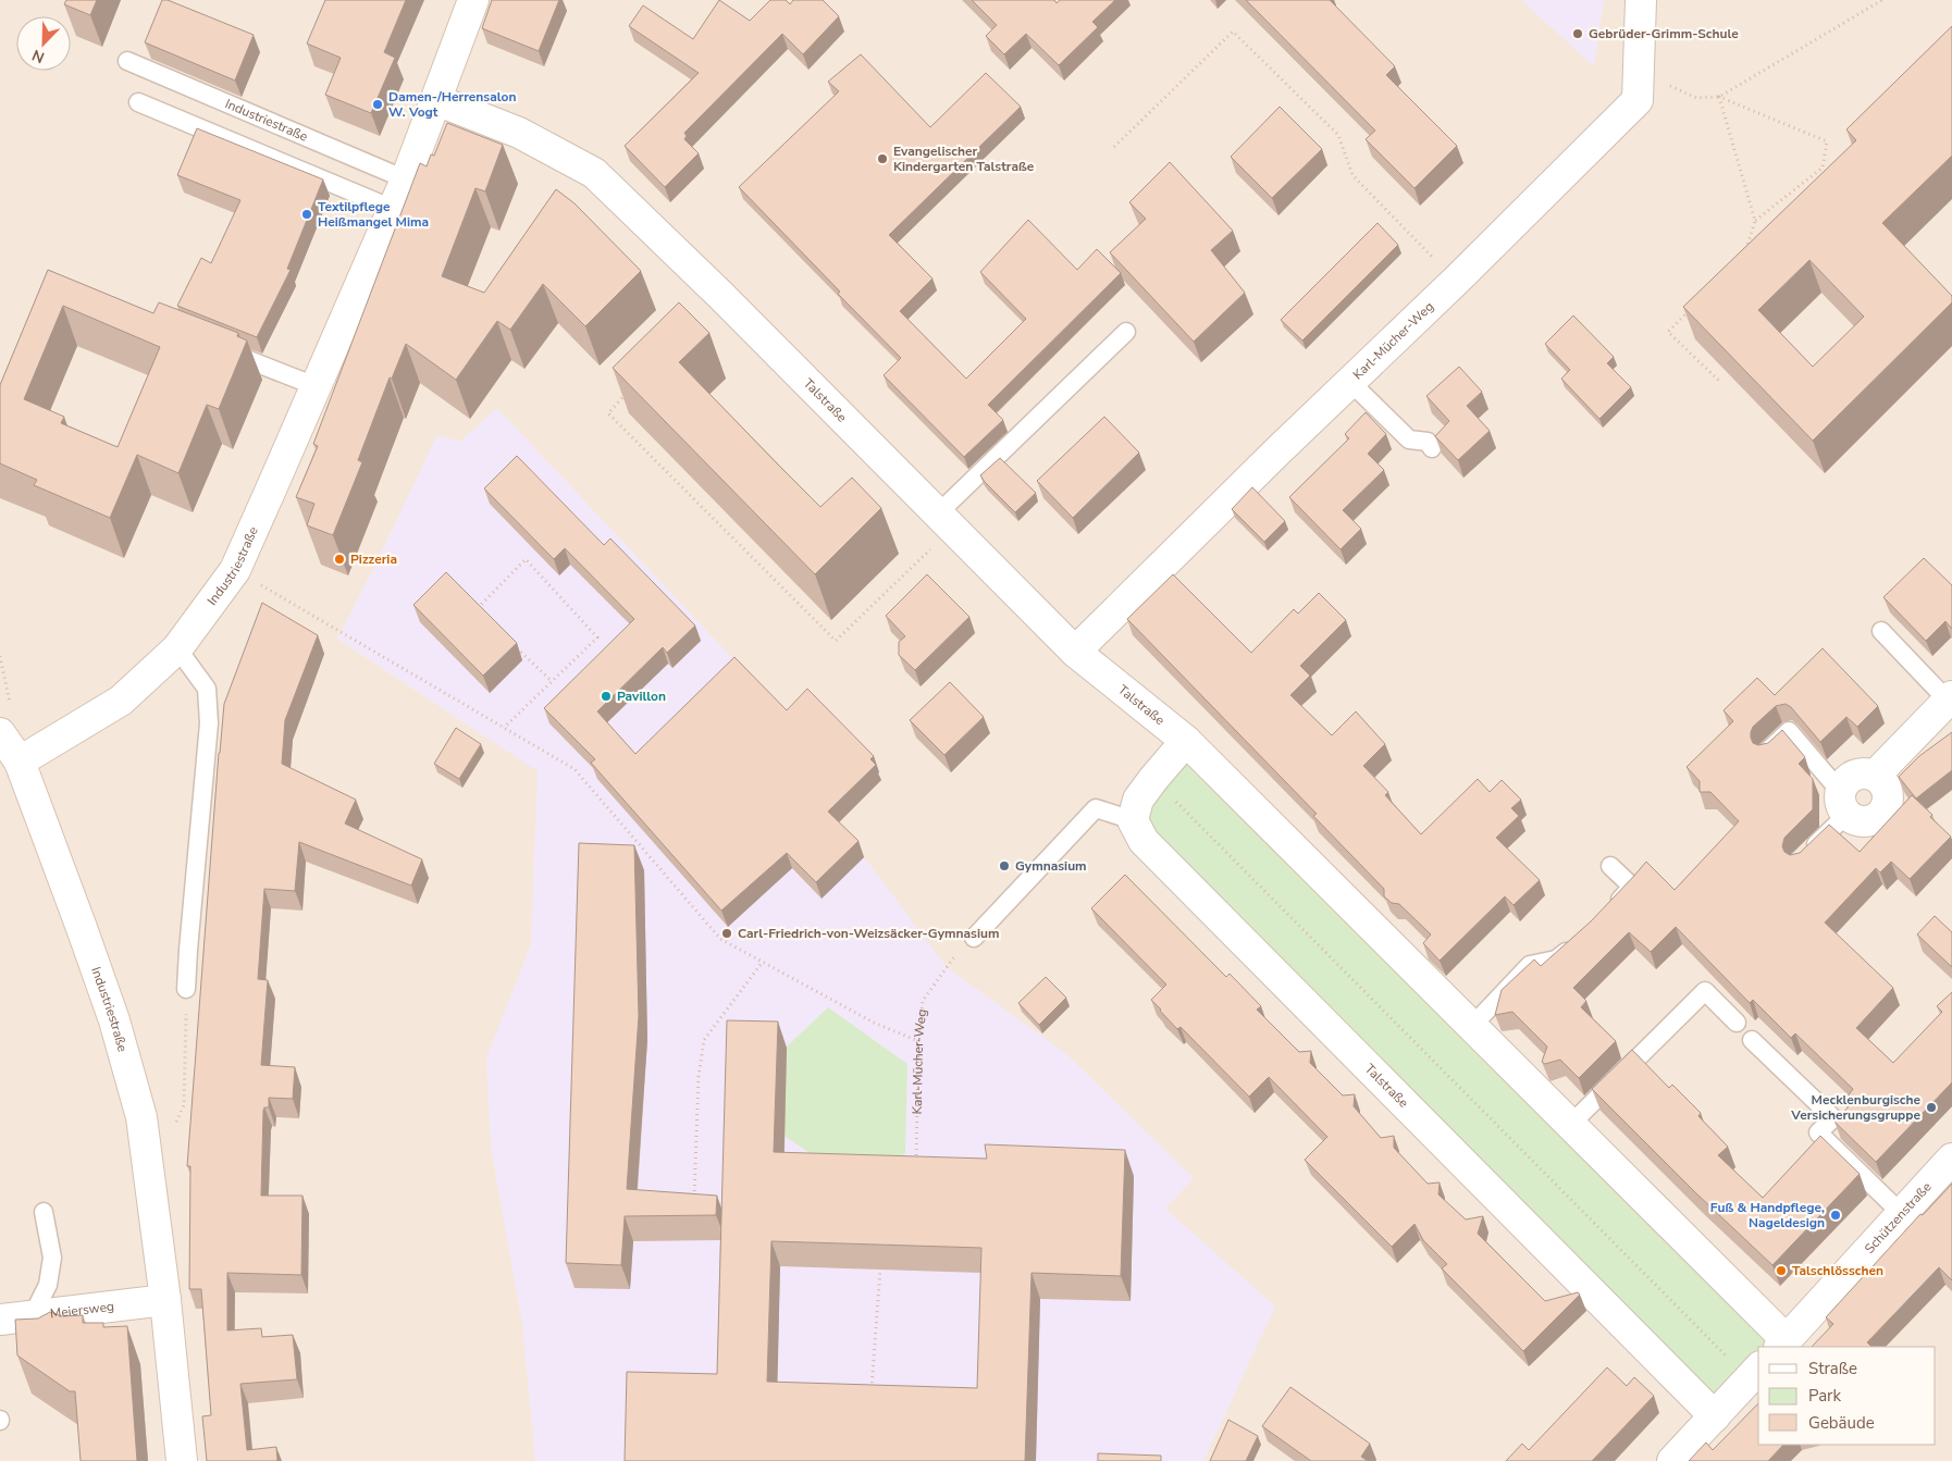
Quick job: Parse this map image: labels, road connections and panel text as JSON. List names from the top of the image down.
{
  "streets": {
    "street": [
      "Industriestraße",
      "Karl-Mücher-Weg",
      "Talstraße",
      "Schützenstraße",
      "Meiersweg"
    ]
  },
  "crossings": [
    ["Industriestraße", "Talstraße"],
    ["Industriestraße", "Meiersweg"],
    ["Karl-Mücher-Weg", "Talstraße"],
    ["Talstraße", "Schützenstraße"]
  ],
  "places": [
    "Gebrüder-Grimm-Schule",
    "Damen-/Herrensalon W. Vogt",
    "Evangelischer Kindergarten Talstraße",
    "Textilpflege Heißmangel Mima",
    "Pizzeria",
    "Pavillon",
    "Gymnasium",
    "Carl-Friedrich-von-Weizsäcker-Gymnasium",
    "Mecklenburgische Versicherungsgruppe",
    "Fuß & Handpflege, Nageldesign",
    "Talschlösschen"
  ],
  "legend": ["Straße", "Park", "Gebäude"],
  "north": "bottom left"
}
